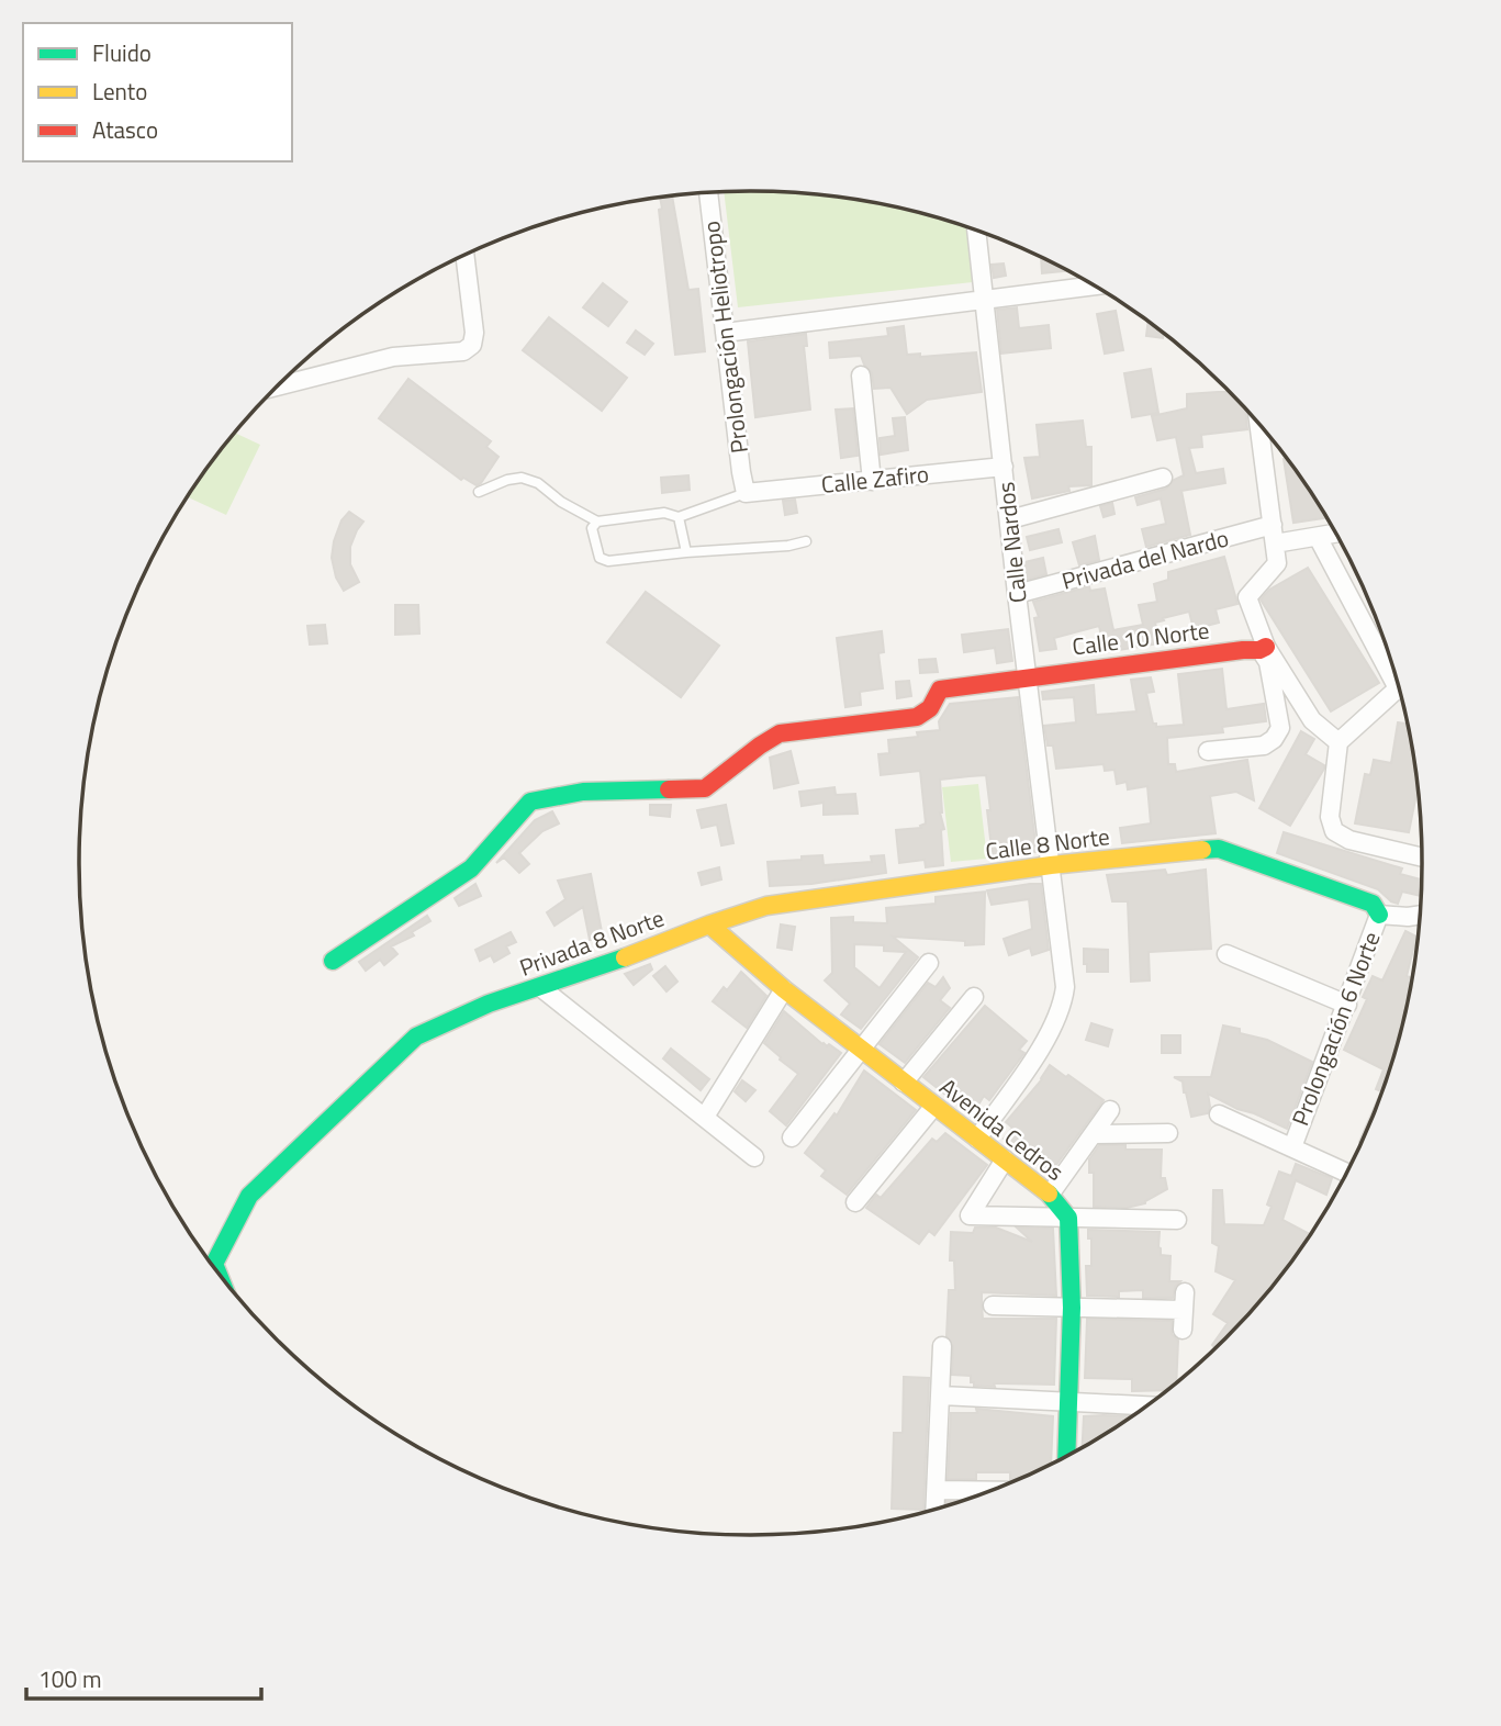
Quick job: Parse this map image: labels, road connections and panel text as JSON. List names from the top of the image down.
{
  "streets": {
    "street": [
      "Prolongación Heliotropo",
      "Calle Zafiro",
      "Calle Nardos",
      "Privada del Nardo",
      "Calle 10 Norte",
      "Calle 8 Norte",
      "Privada 8 Norte",
      "Prolongación 6 Norte",
      "Avenida Cedros"
    ]
  },
  "crossings": [
    ["Prolongación Heliotropo", "Calle Zafiro"],
    ["Calle Zafiro", "Calle Nardos"],
    ["Calle Nardos", "Privada del Nardo"],
    ["Calle Nardos", "Calle 10 Norte"],
    ["Calle Nardos", "Calle 8 Norte"],
    ["Calle Nardos", "Avenida Cedros"],
    ["Calle 8 Norte", "Privada 8 Norte"],
    ["Calle 8 Norte", "Prolongación 6 Norte"],
    ["Calle 8 Norte", "Avenida Cedros"],
    ["Privada 8 Norte", "Avenida Cedros"]
  ],
  "legend": ["Fluido", "Lento", "Atasco"],
  "scale_bar": "100 m"
}
